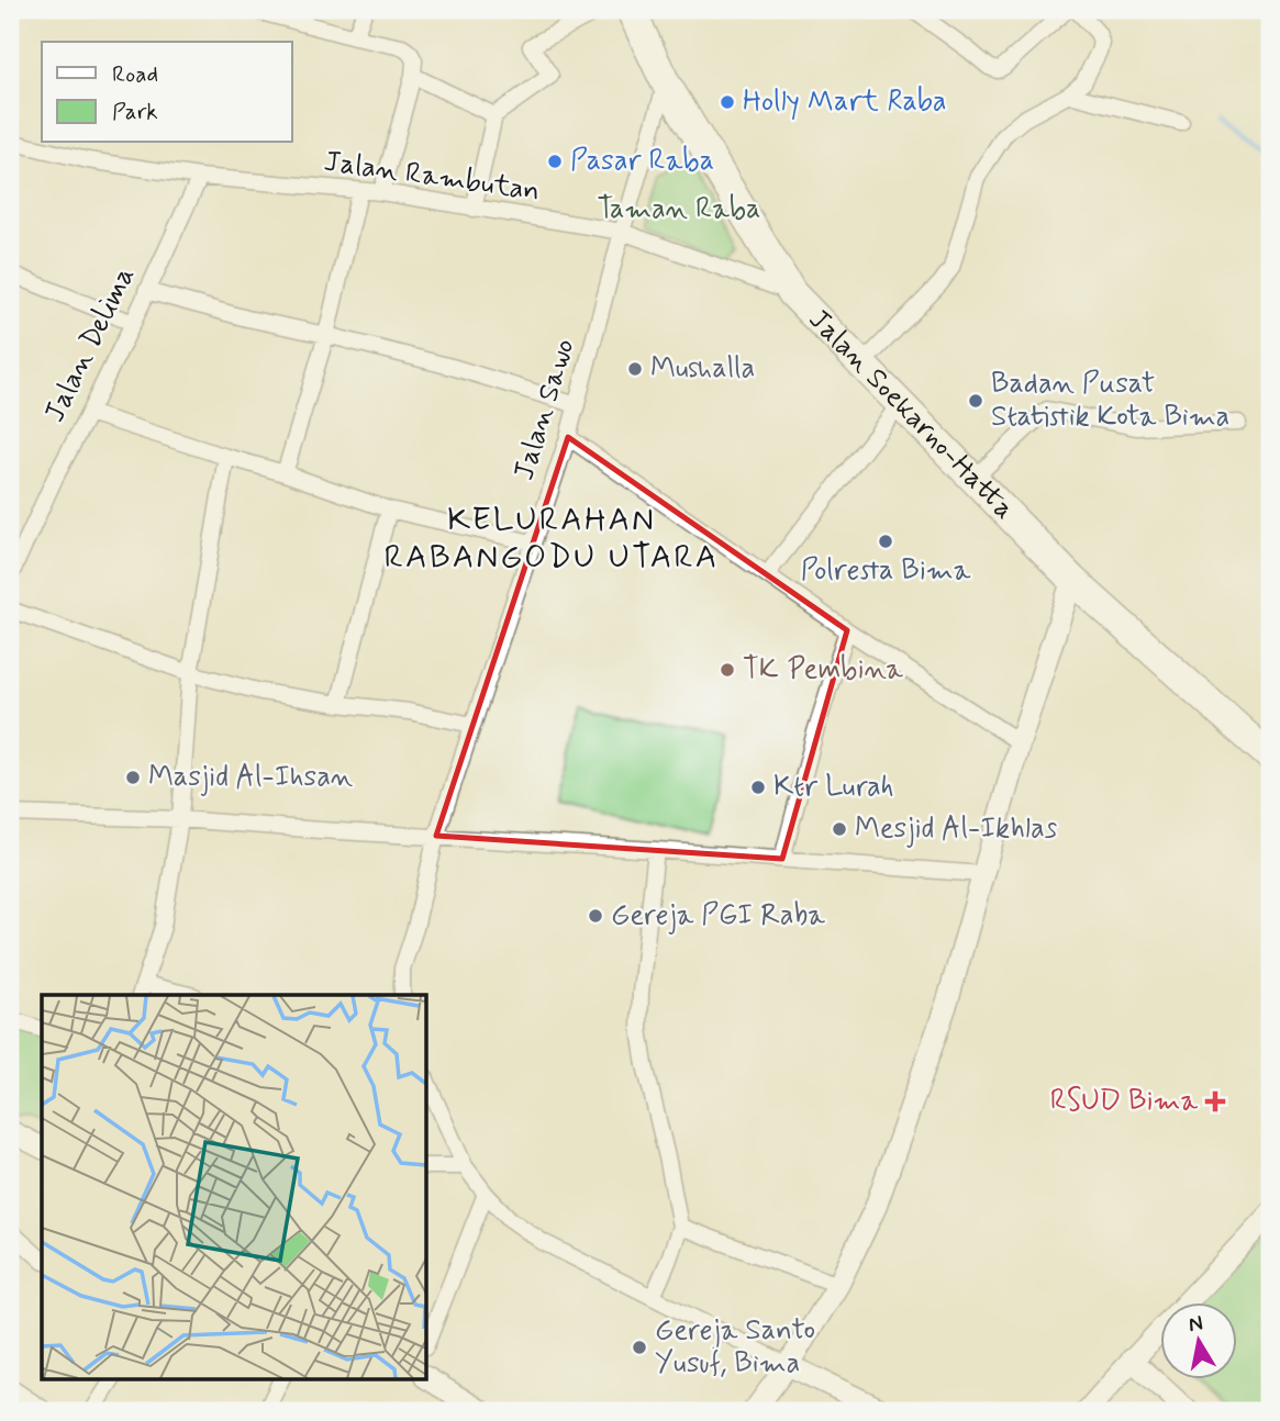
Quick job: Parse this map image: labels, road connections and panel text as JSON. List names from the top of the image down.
{
  "streets": {
    "highway": ["Jalan Soekarno-Hatta"],
    "street": ["Jalan Rambutan", "Jalan Delima", "Jalan Sawo"]
  },
  "crossings": [
    ["Jalan Rambutan", "Jalan Delima"],
    ["Jalan Rambutan", "Jalan Sawo"],
    ["Jalan Rambutan", "Jalan Soekarno-Hatta"],
    ["Jalan Sawo", "Jalan Soekarno-Hatta"]
  ],
  "districts": ["KELURAHAN RABANGODU UTARA"],
  "parks": ["Taman Raba"],
  "places": {
    "other": [
      "Holly Mart Raba",
      "Pasar Raba",
      "Mushalla",
      "Badan Pusat Statistik Kota Bima",
      "Polresta Bima",
      "TK Pembina",
      "Masjid Al-Ihsan",
      "Ktr Lurah",
      "Mesjid Al-Ikhlas",
      "Gereja PGI Raba",
      "Gereja Santo Yusuf, Bima"
    ],
    "health": ["RSUD Bima"]
  },
  "legend": ["Road", "Park"],
  "north": "top"
}
